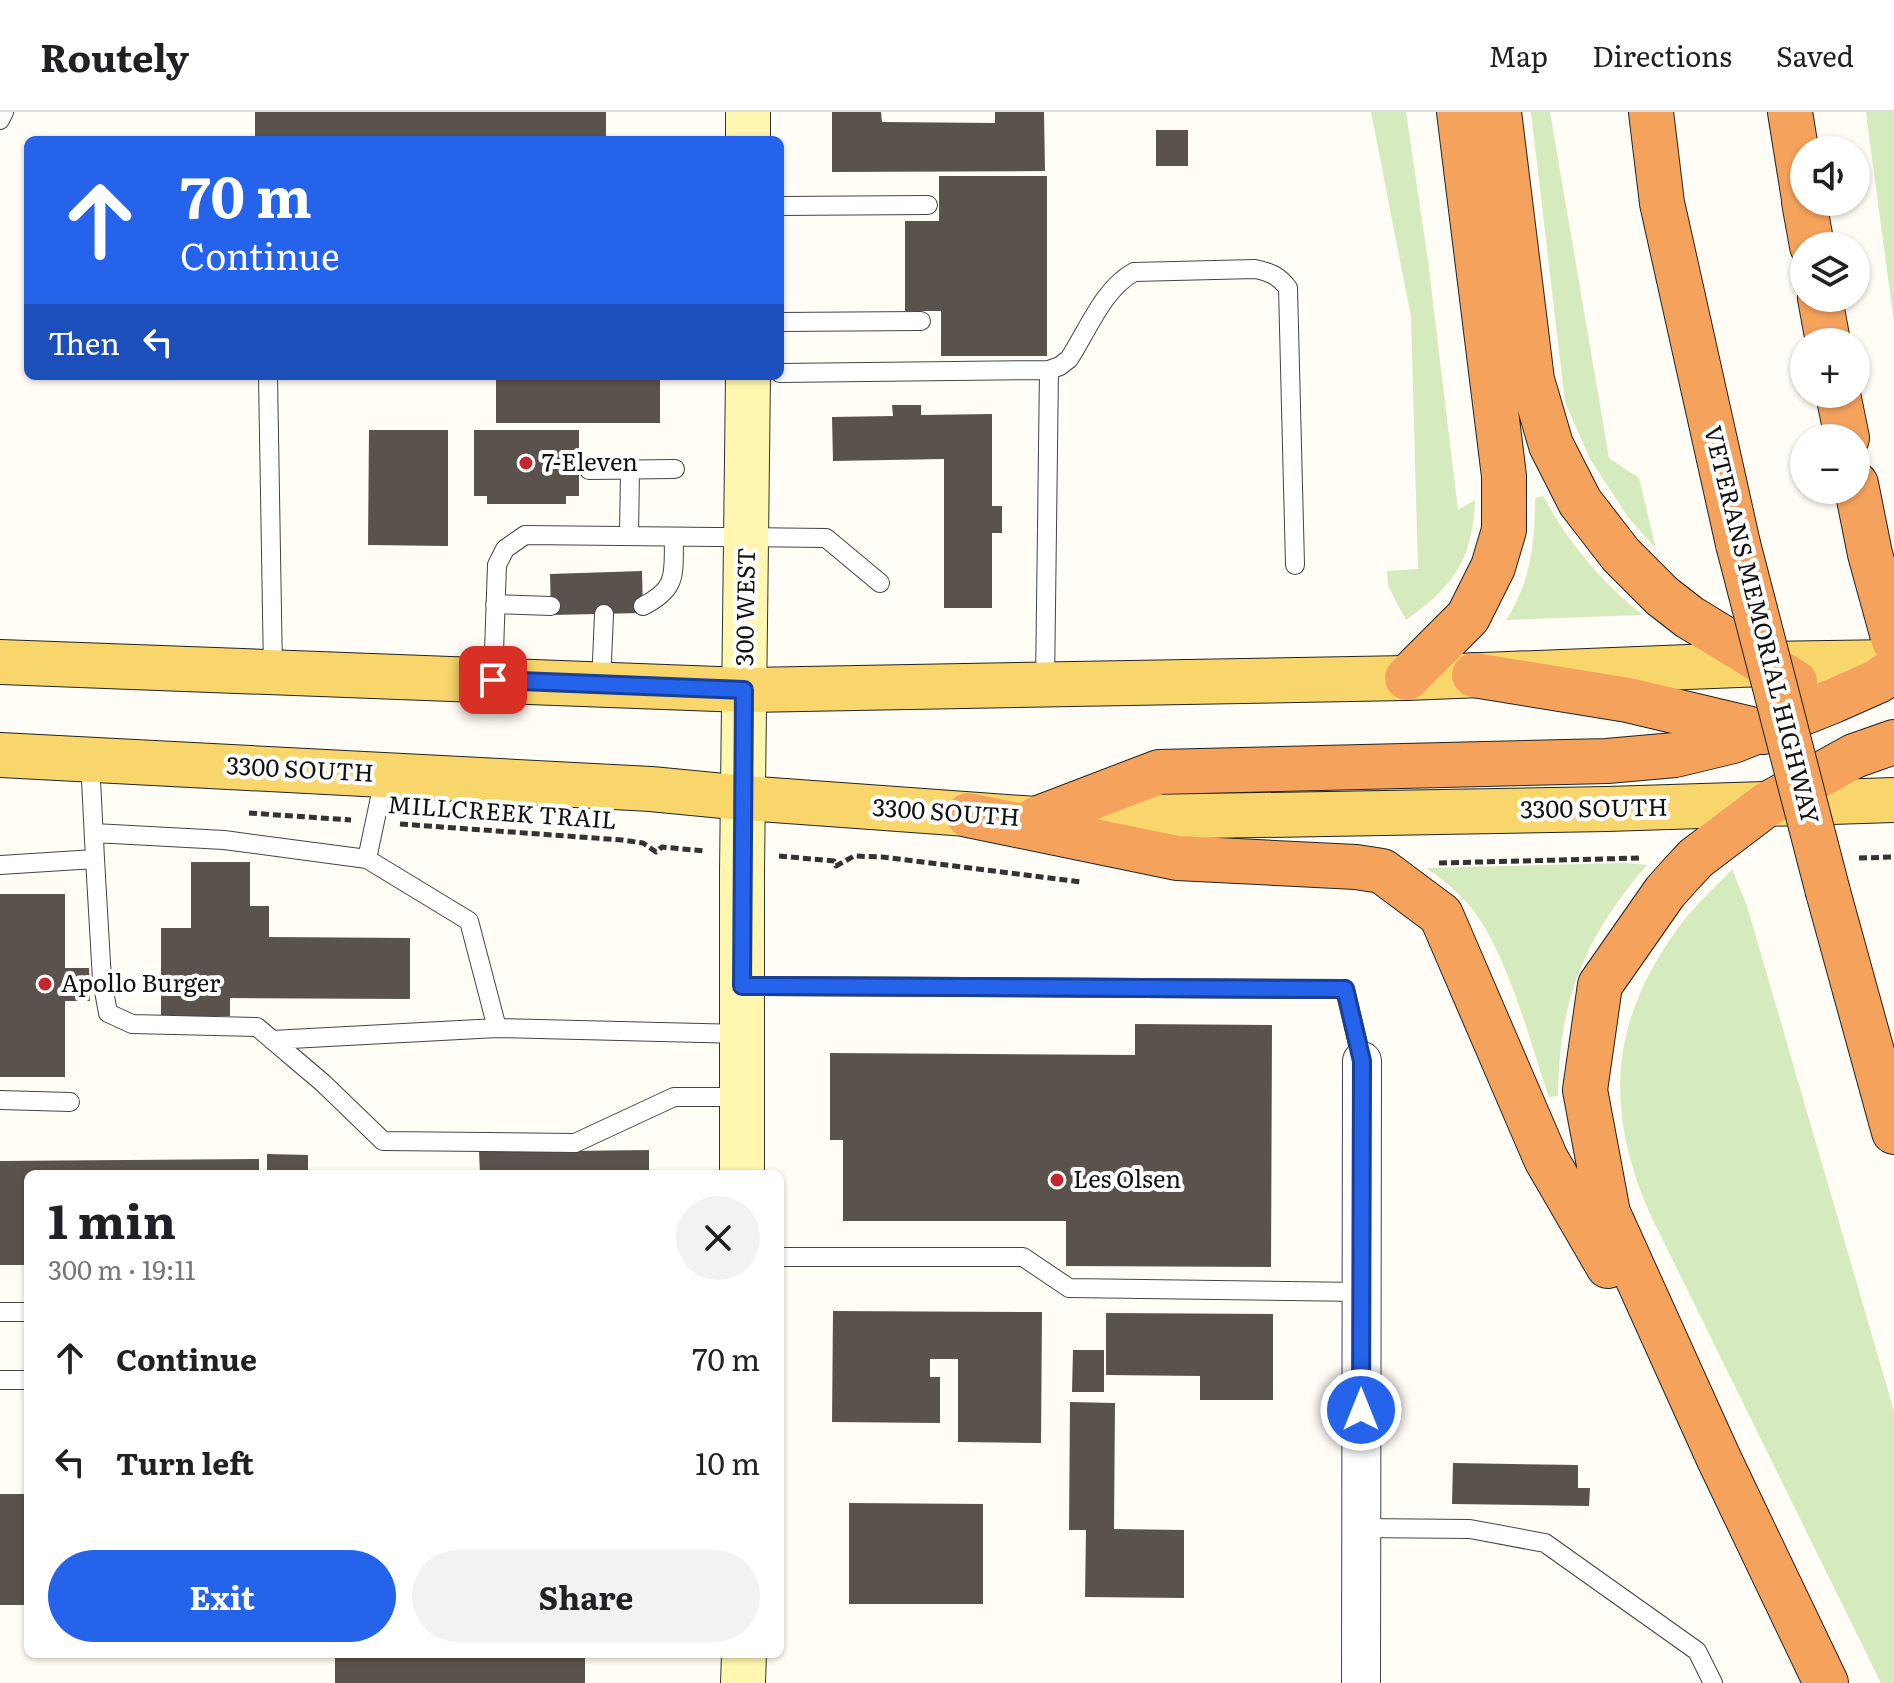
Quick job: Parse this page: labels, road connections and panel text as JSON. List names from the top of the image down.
{
  "streets": {
    "highway": ["VETERANS MEMORIAL HIGHWAY"],
    "main road": ["300 WEST", "3300 SOUTH"],
    "path": ["MILLCREEK TRAIL"]
  },
  "crossings": [
    ["300 WEST", "3300 SOUTH"]
  ],
  "places": ["7-Eleven", "Apollo Burger", "Les Olsen"],
  "page": {
    "header": "Routely",
    "nav": ["Map", "Directions", "Saved"],
    "map_buttons": ["+", "−"],
    "turn": ["70 m", "Continue"],
    "then": "Then",
    "heading": ["1 min", "300 m · 19:11"],
    "list": [
      {
        "name": "Continue",
        "value": "70 m"
      },
      {
        "name": "Turn left",
        "value": "10 m"
      }
    ],
    "buttons": ["Exit", "Share"]
  }
}
